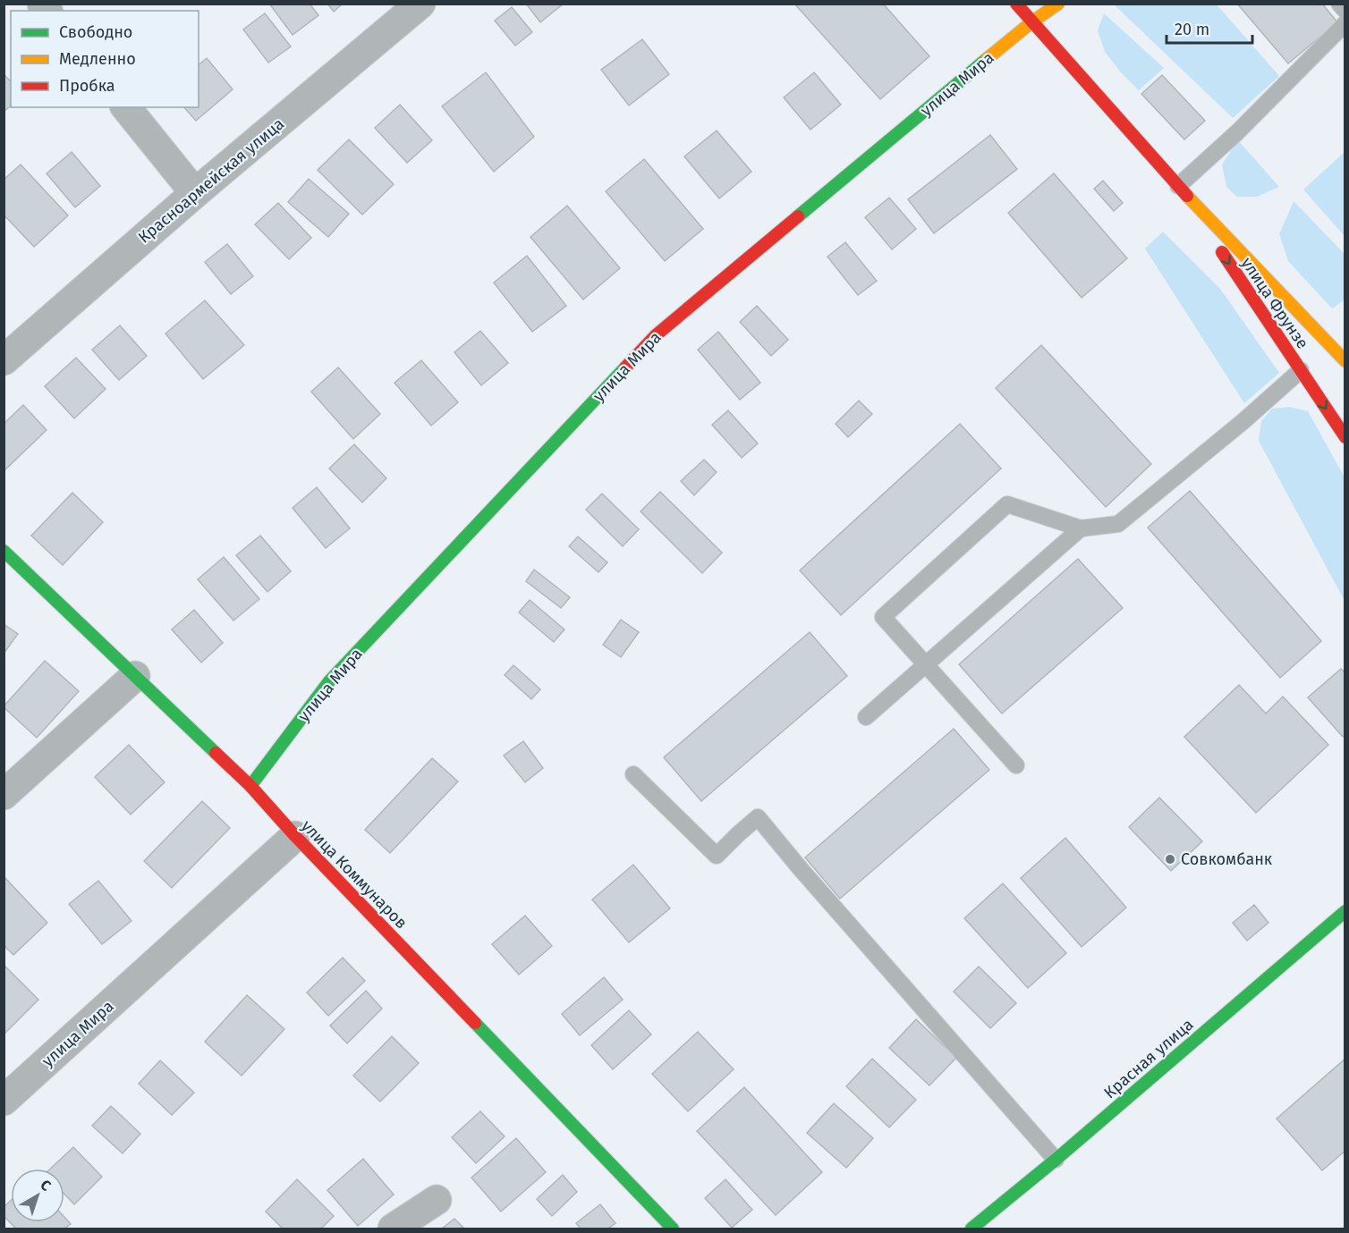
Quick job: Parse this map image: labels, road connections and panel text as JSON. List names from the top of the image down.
{
  "streets": {
    "street": [
      "улица Мира",
      "Красноармейская улица",
      "улица Фрунзе",
      "улица Коммунаров",
      "Красная улица"
    ]
  },
  "crossings": [
    ["улица Мира", "улица Фрунзе"],
    ["улица Мира", "улица Коммунаров"]
  ],
  "places": ["Совкомбанк"],
  "legend": ["Свободно", "Медленно", "Пробка"],
  "scale_bar": "20 m",
  "north": "top right"
}
